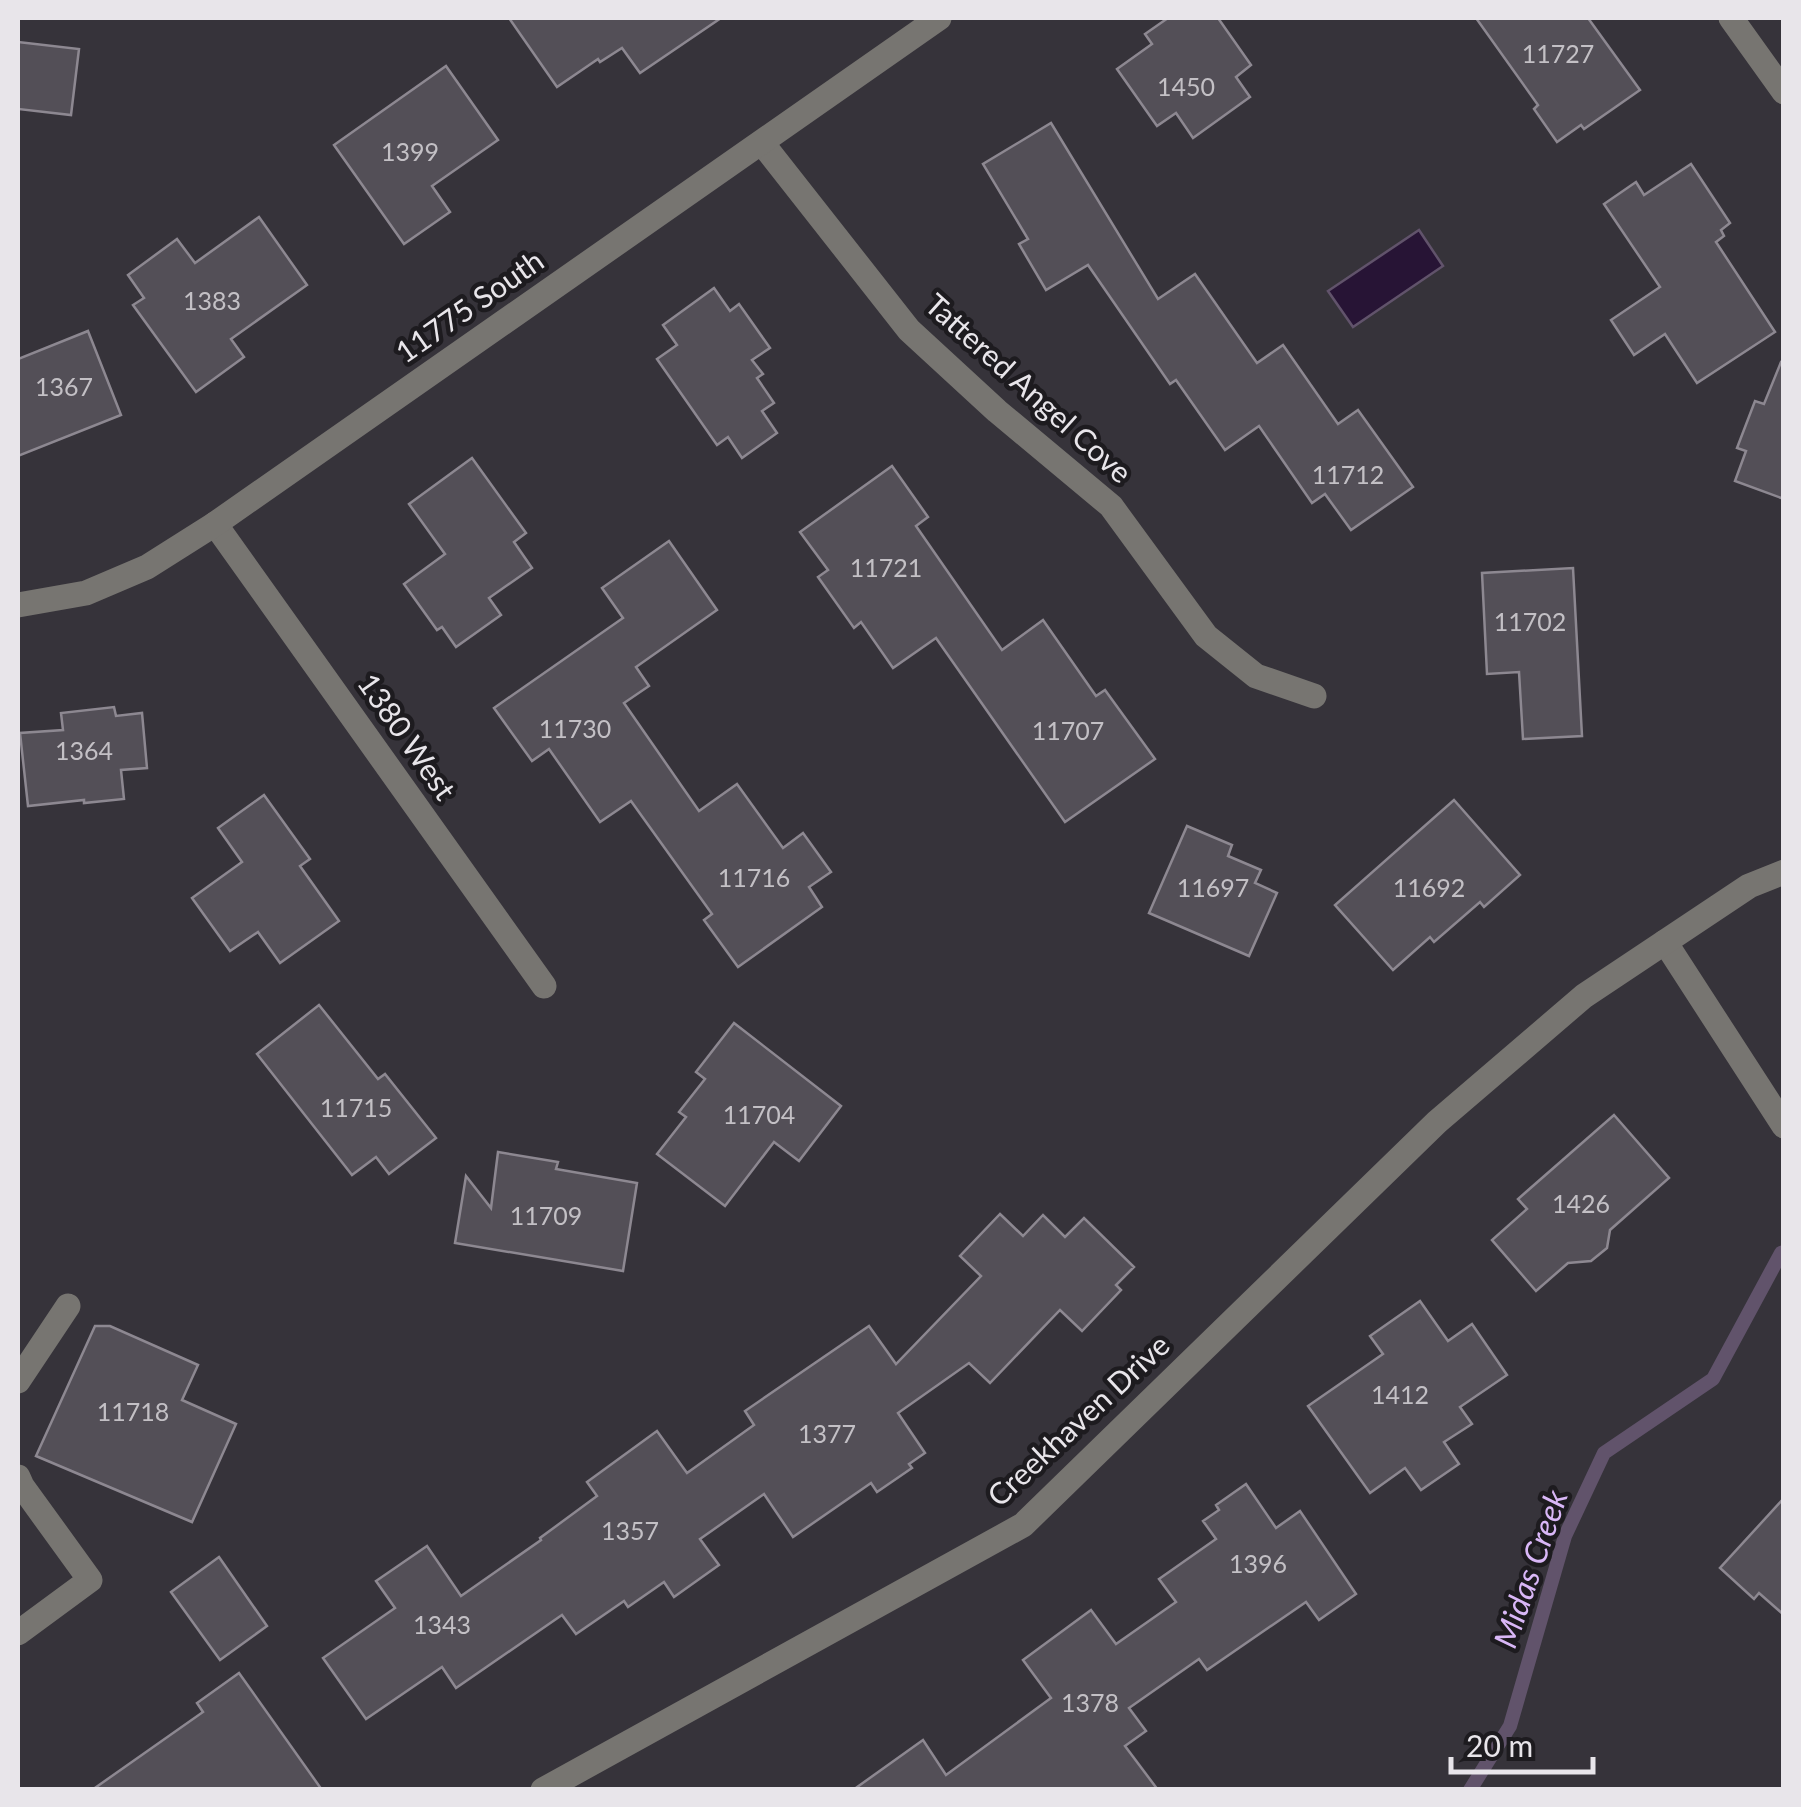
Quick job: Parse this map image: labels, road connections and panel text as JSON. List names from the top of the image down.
{
  "streets": {
    "street": [
      "11775 South",
      "Tattered Angel Cove",
      "1380 West",
      "Creekhaven Drive"
    ]
  },
  "crossings": [
    ["11775 South", "Tattered Angel Cove"],
    ["11775 South", "1380 West"]
  ],
  "water": ["Midas Creek"],
  "house_numbers": [
    "11727",
    "1450",
    "1399",
    "1383",
    "1367",
    "11712",
    "11721",
    "11702",
    "11730",
    "11707",
    "1364",
    "11716",
    "11697",
    "11692",
    "11715",
    "11704",
    "1426",
    "11709",
    "1412",
    "11718",
    "1377",
    "1357",
    "1396",
    "1343",
    "1378"
  ],
  "scale_bar": "20 m"
}
